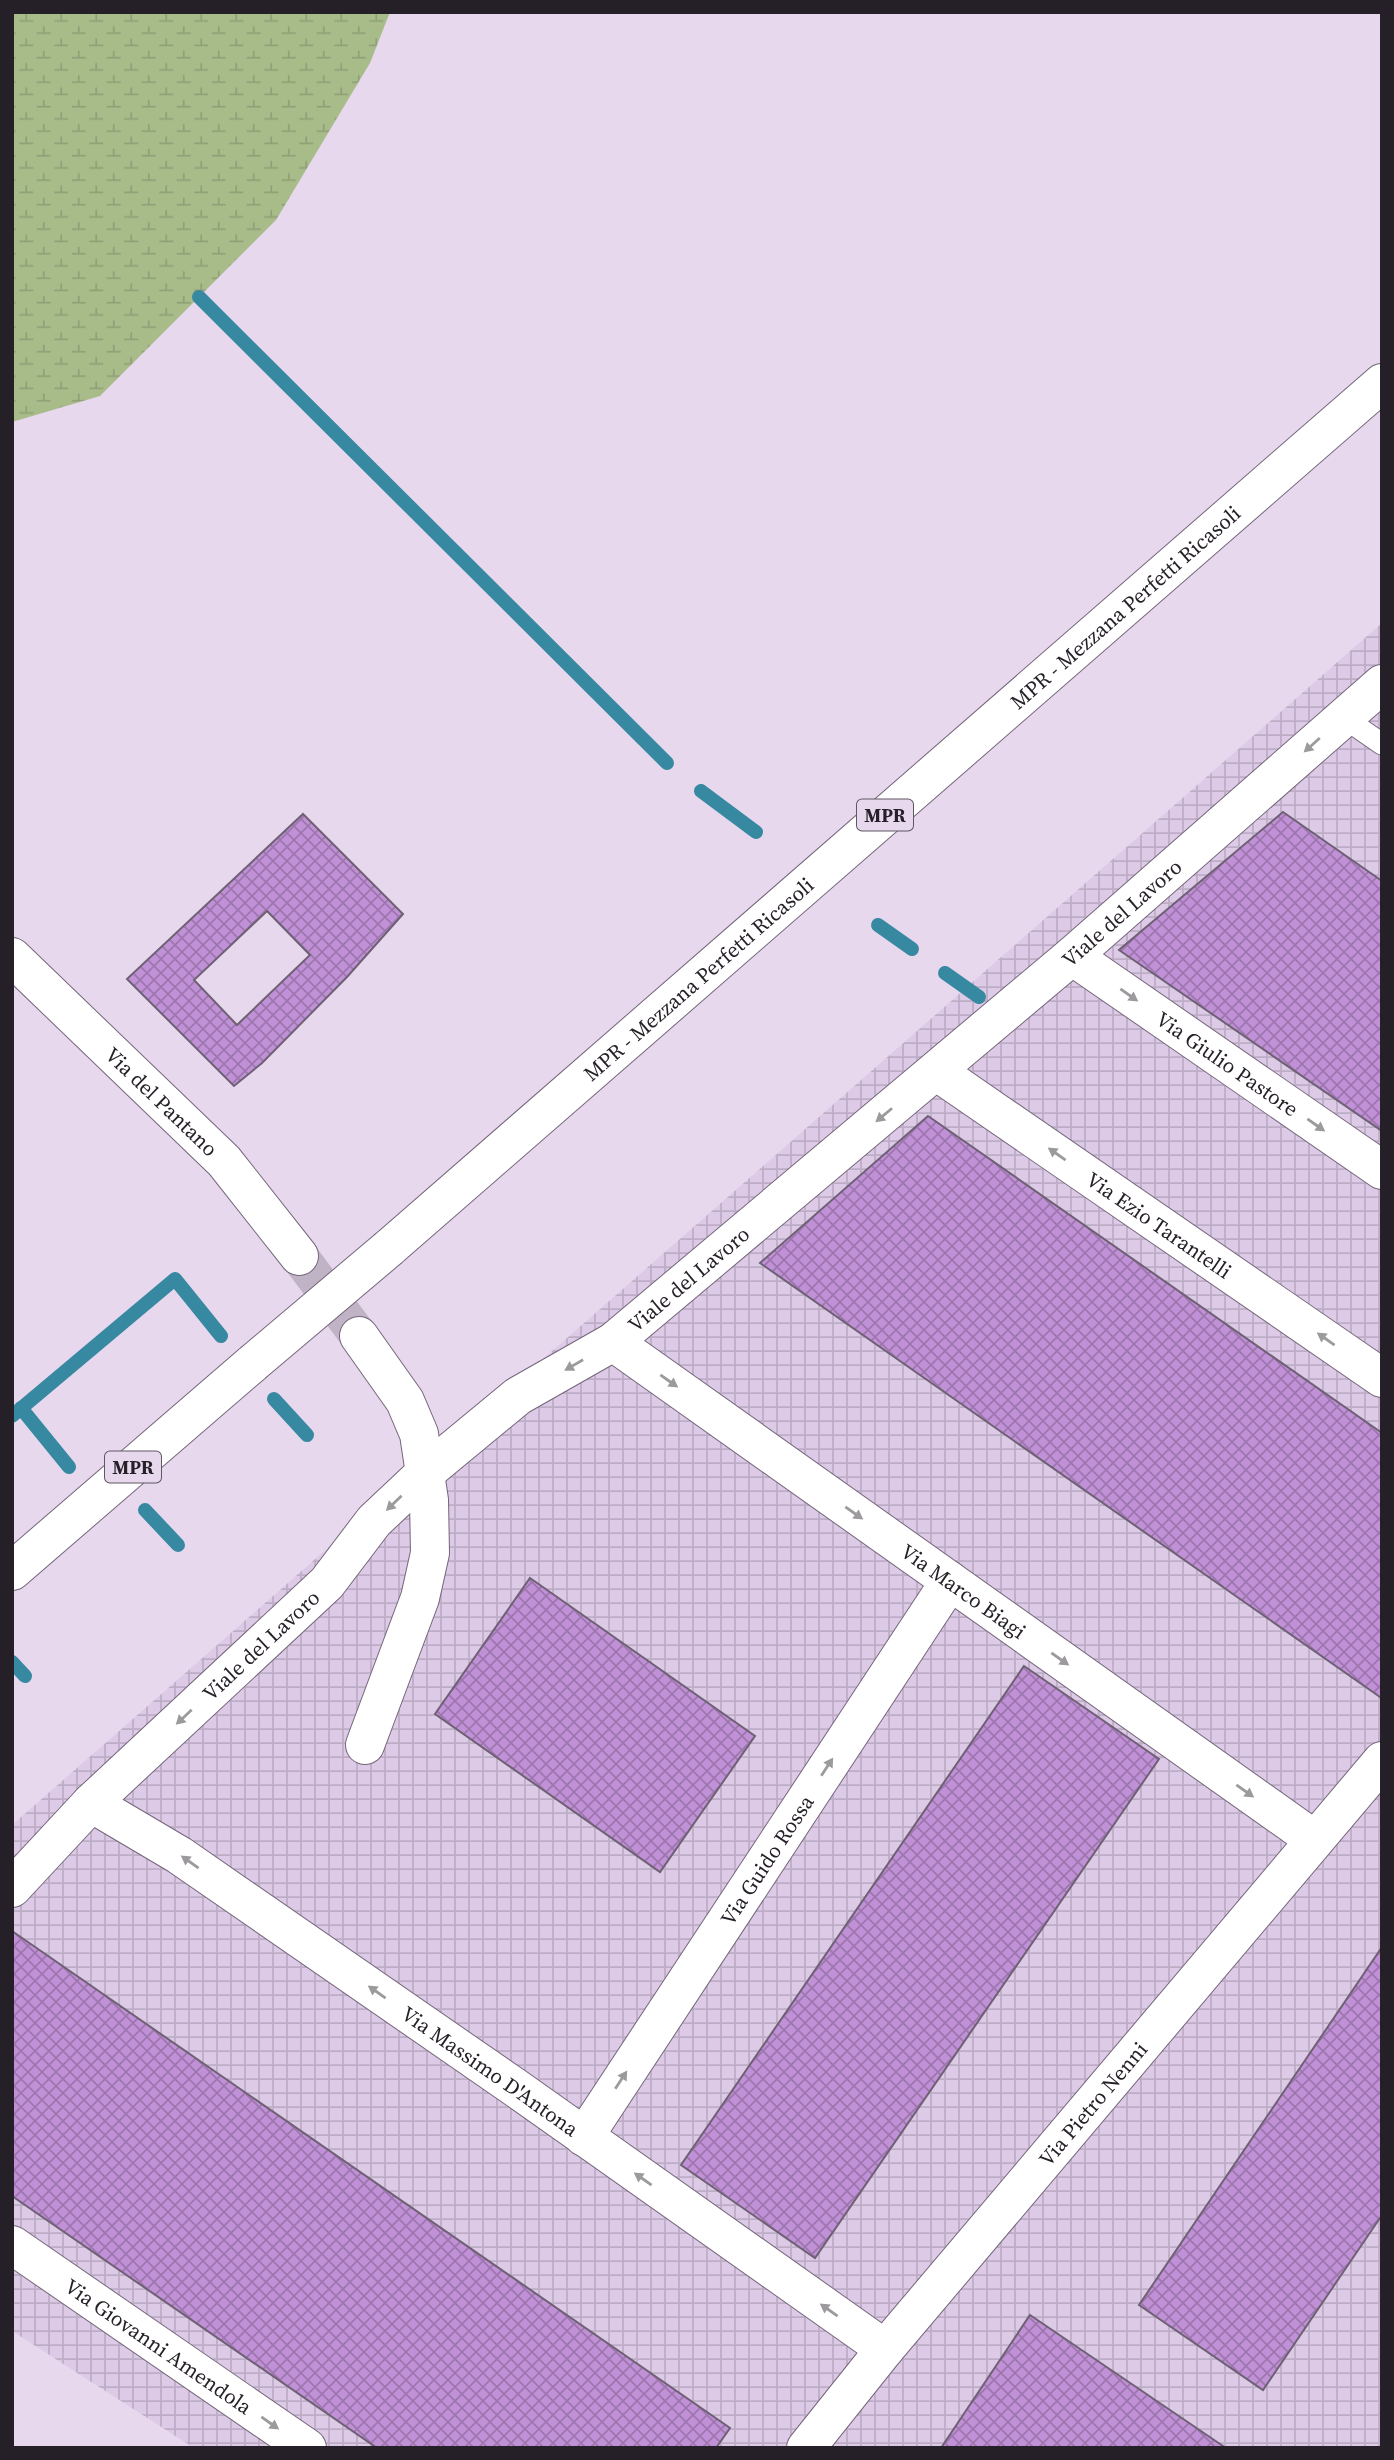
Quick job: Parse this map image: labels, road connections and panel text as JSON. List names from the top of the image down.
{
  "streets": {
    "street": [
      "MPR - Mezzana Perfetti Ricasoli",
      "MPR",
      "Viale del Lavoro",
      "Via Giulio Pastore",
      "Via del Pantano",
      "Via Ezio Tarantelli",
      "Via Marco Biagi",
      "Via Guido Rossa",
      "Via Massimo D'Antona",
      "Via Pietro Nenni",
      "Via Giovanni Amendola"
    ]
  },
  "crossings": [
    ["Viale del Lavoro", "Via Giulio Pastore"],
    ["Viale del Lavoro", "Via Ezio Tarantelli"],
    ["Viale del Lavoro", "Via Marco Biagi"],
    ["Viale del Lavoro", "Via Massimo D'Antona"],
    ["Via Marco Biagi", "Via Guido Rossa"],
    ["Via Marco Biagi", "Via Pietro Nenni"],
    ["Via Guido Rossa", "Via Massimo D'Antona"],
    ["Via Massimo D'Antona", "Via Pietro Nenni"]
  ],
  "one_way": [
    "Viale del Lavoro",
    "Via Giulio Pastore",
    "Via Ezio Tarantelli",
    "Via Marco Biagi",
    "Via Guido Rossa",
    "Via Massimo D'Antona",
    "Via Giovanni Amendola"
  ]
}
